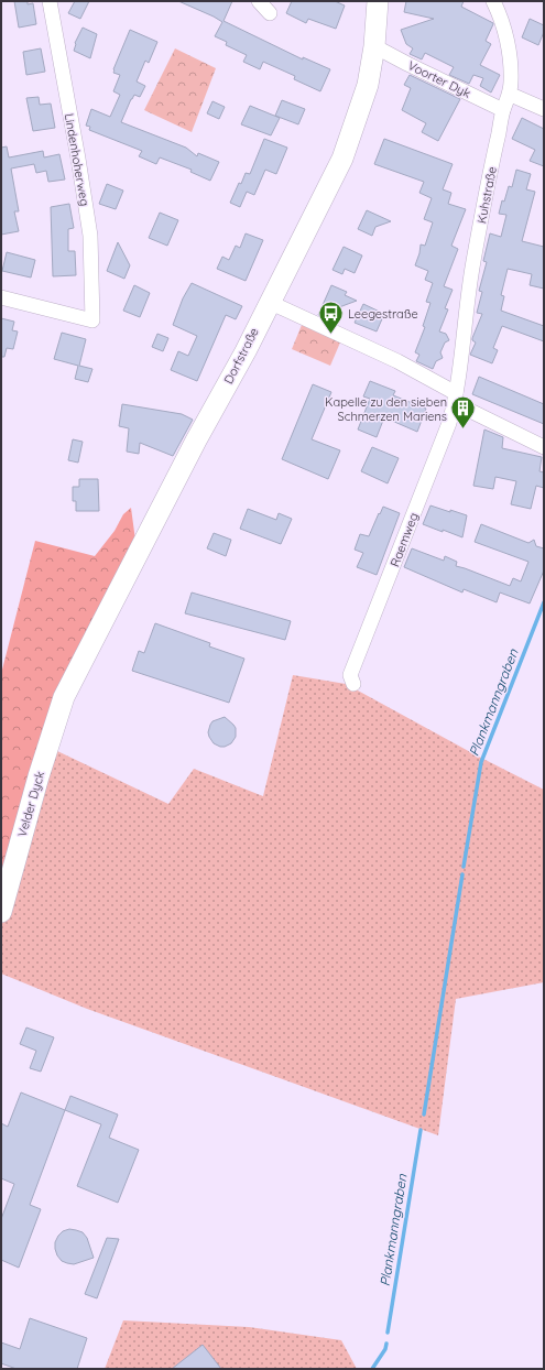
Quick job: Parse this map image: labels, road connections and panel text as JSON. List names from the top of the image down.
{
  "streets": {
    "main road": ["Dorfstraße", "Velder Dyck"],
    "street": [
      "Voorter Dyk",
      "Lindenhoherweg",
      "Kuhstraße",
      "Raemweg"
    ]
  },
  "crossings": [
    ["Voorter Dyk", "Kuhstraße"],
    ["Voorter Dyk", "Dorfstraße"],
    ["Kuhstraße", "Raemweg"],
    ["Dorfstraße", "Velder Dyck"]
  ],
  "water": ["Plankmanngraben"],
  "places": {
    "bus stop": ["Leegestraße"],
    "building": ["Kapelle zu den sieben Schmerzen Mariens"]
  }
}
